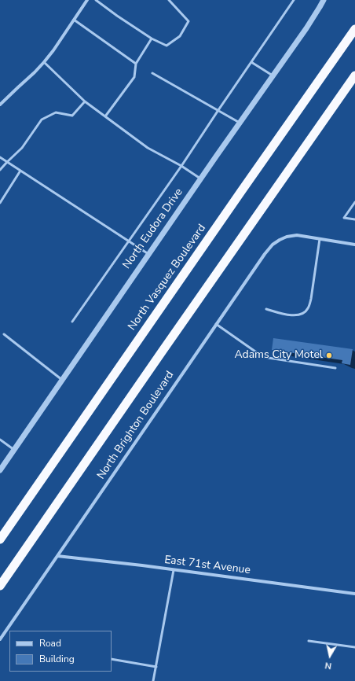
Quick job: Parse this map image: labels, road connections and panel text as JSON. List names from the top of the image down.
{
  "streets": {
    "highway": ["North Vasquez Boulevard"],
    "street": ["North Eudora Drive", "North Brighton Boulevard", "East 71st Avenue"]
  },
  "crossings": [
    ["North Brighton Boulevard", "East 71st Avenue"]
  ],
  "places": ["Adams City Motel"],
  "legend": ["Road", "Building"],
  "north": "bottom"
}
